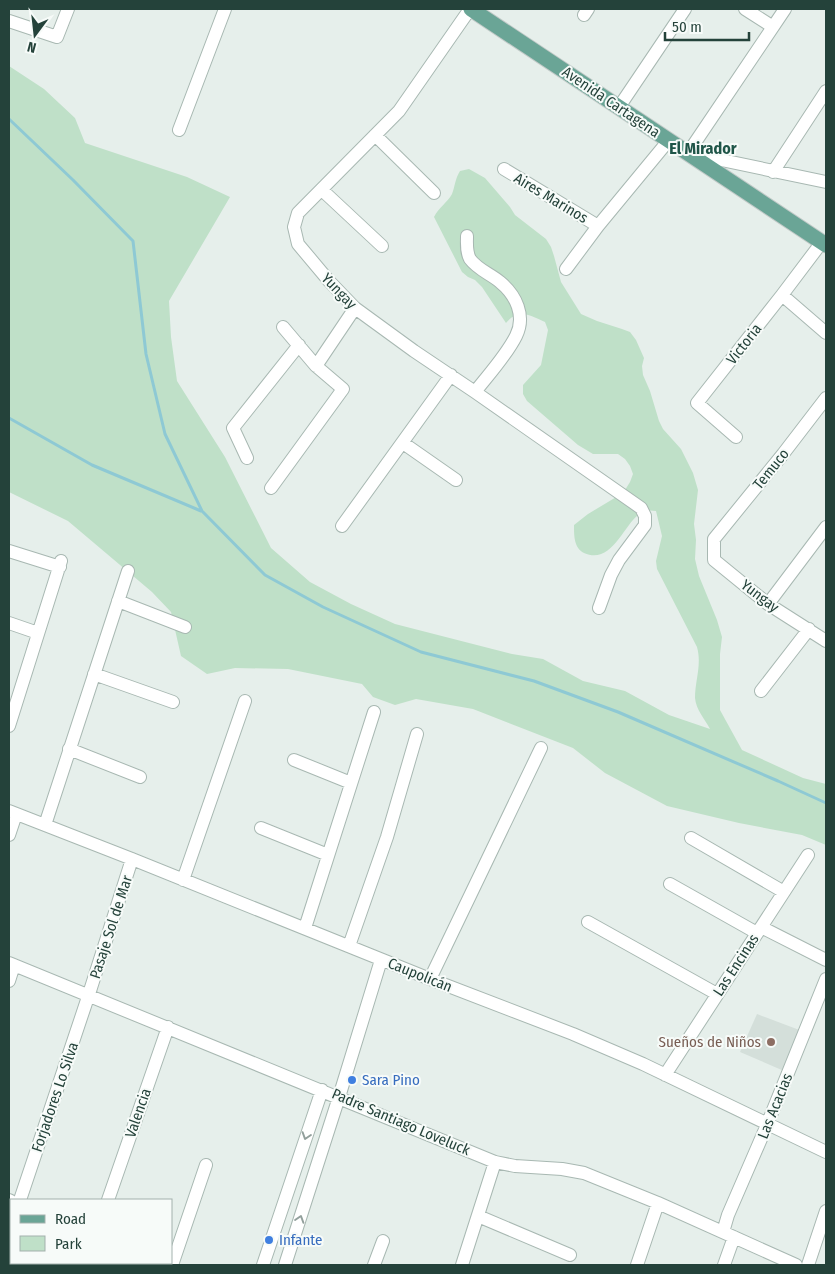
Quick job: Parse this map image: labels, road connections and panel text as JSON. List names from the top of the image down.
{
  "streets": {
    "main road": ["Avenida Cartagena"],
    "street": [
      "Aires Marinos",
      "Yungay",
      "Victoria",
      "Temuco",
      "Pasaje Sol de Mar",
      "Las Encinas",
      "Caupolicán",
      "Forjadores Lo Silva",
      "Las Acacias",
      "Valencia",
      "Padre Santiago Loveluck"
    ]
  },
  "crossings": [
    ["Avenida Cartagena", "Aires Marinos"],
    ["Avenida Cartagena", "Yungay"],
    ["Avenida Cartagena", "Victoria"],
    ["Yungay", "Temuco"],
    ["Pasaje Sol de Mar", "Caupolicán"],
    ["Pasaje Sol de Mar", "Forjadores Lo Silva"],
    ["Pasaje Sol de Mar", "Padre Santiago Loveluck"],
    ["Las Encinas", "Caupolicán"],
    ["Caupolicán", "Las Acacias"],
    ["Forjadores Lo Silva", "Padre Santiago Loveluck"],
    ["Las Acacias", "Padre Santiago Loveluck"],
    ["Valencia", "Padre Santiago Loveluck"]
  ],
  "districts": ["El Mirador"],
  "places": ["Sueños de Niños", "Sara Pino", "Infante"],
  "legend": ["Road", "Park"],
  "scale_bar": "50 m",
  "north": "bottom"
}
